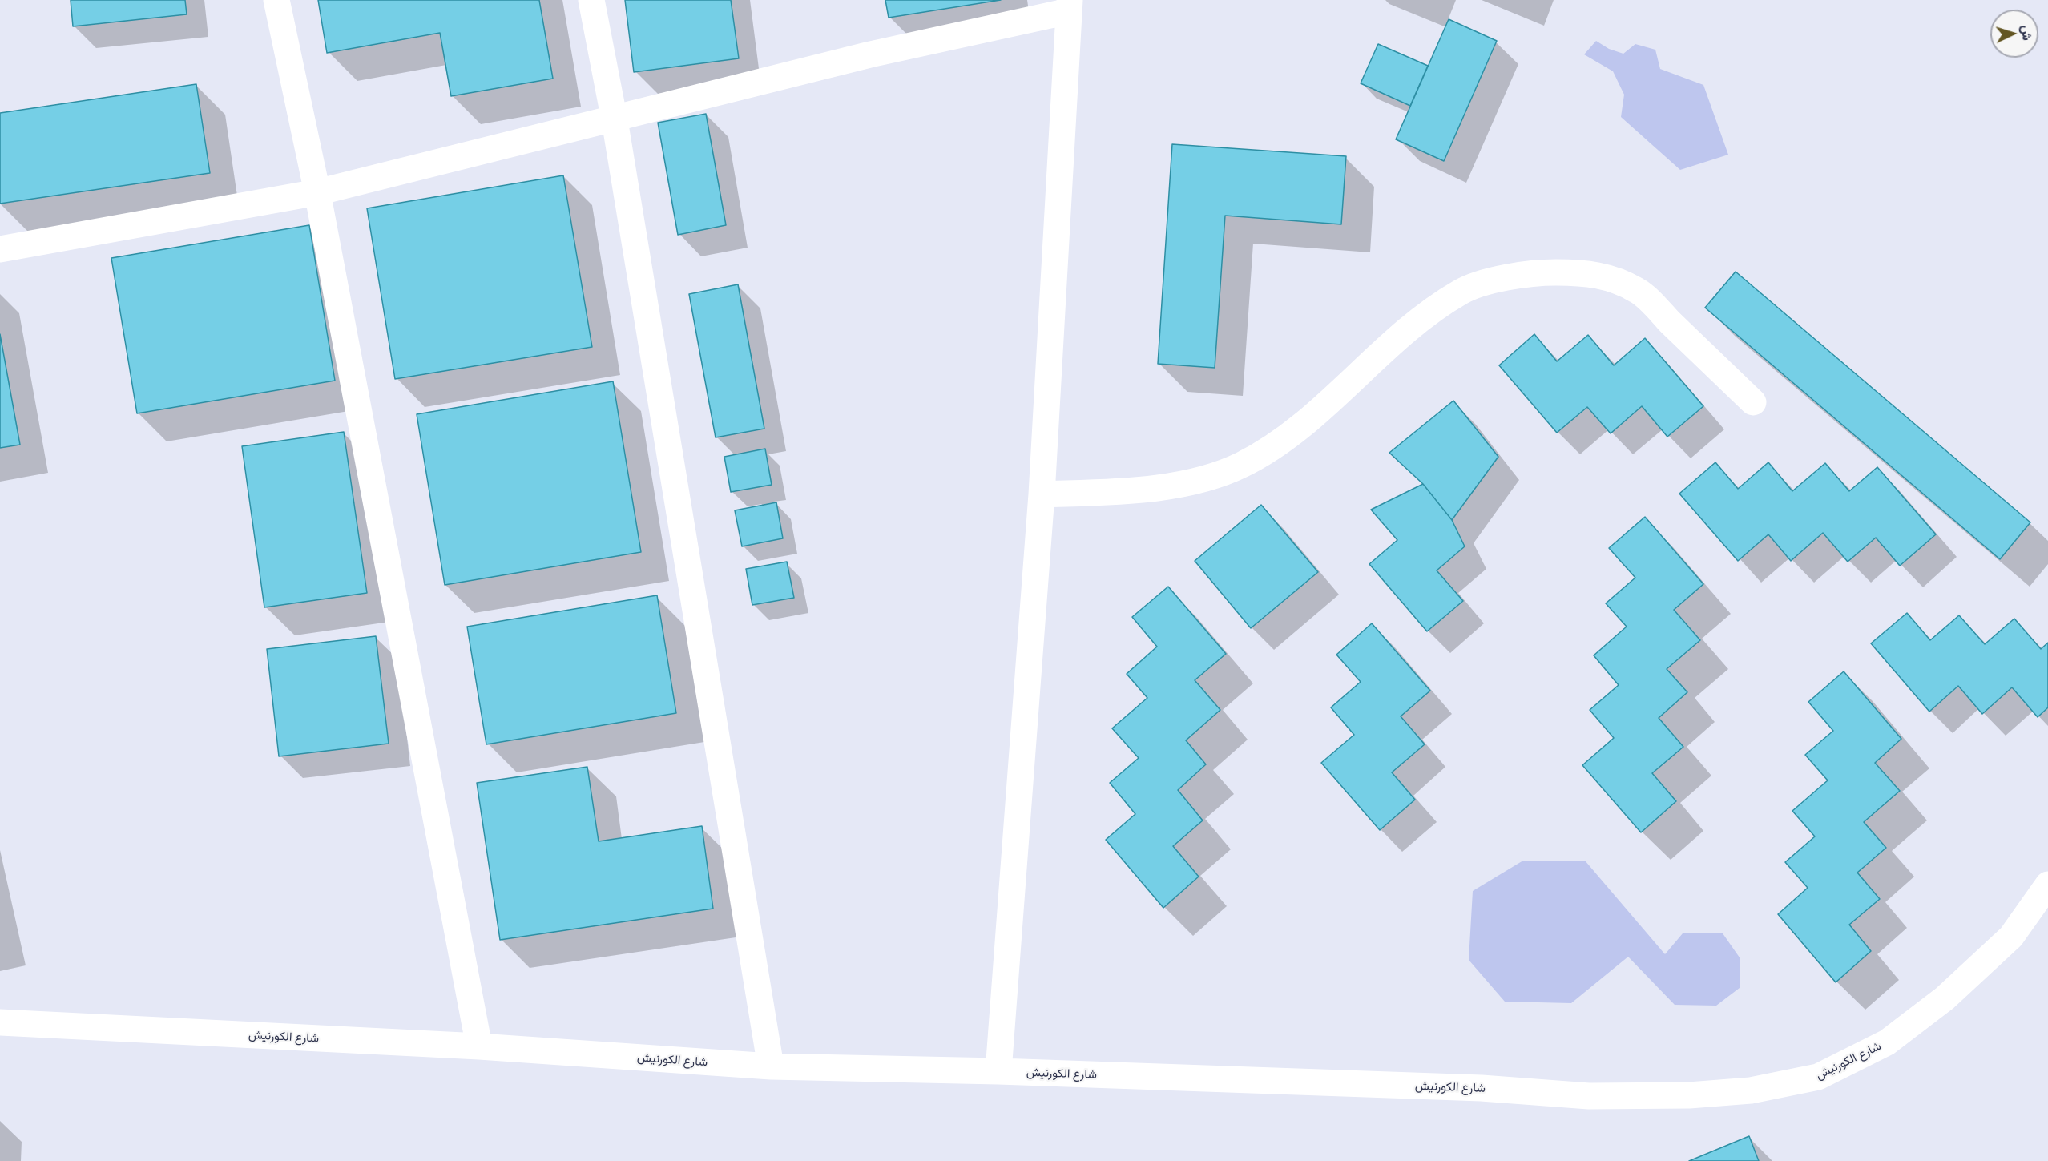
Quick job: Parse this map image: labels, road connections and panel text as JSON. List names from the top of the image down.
{
  "streets": {
    "street": ["شارع الكورنيش"]
  },
  "north": "right"
}
